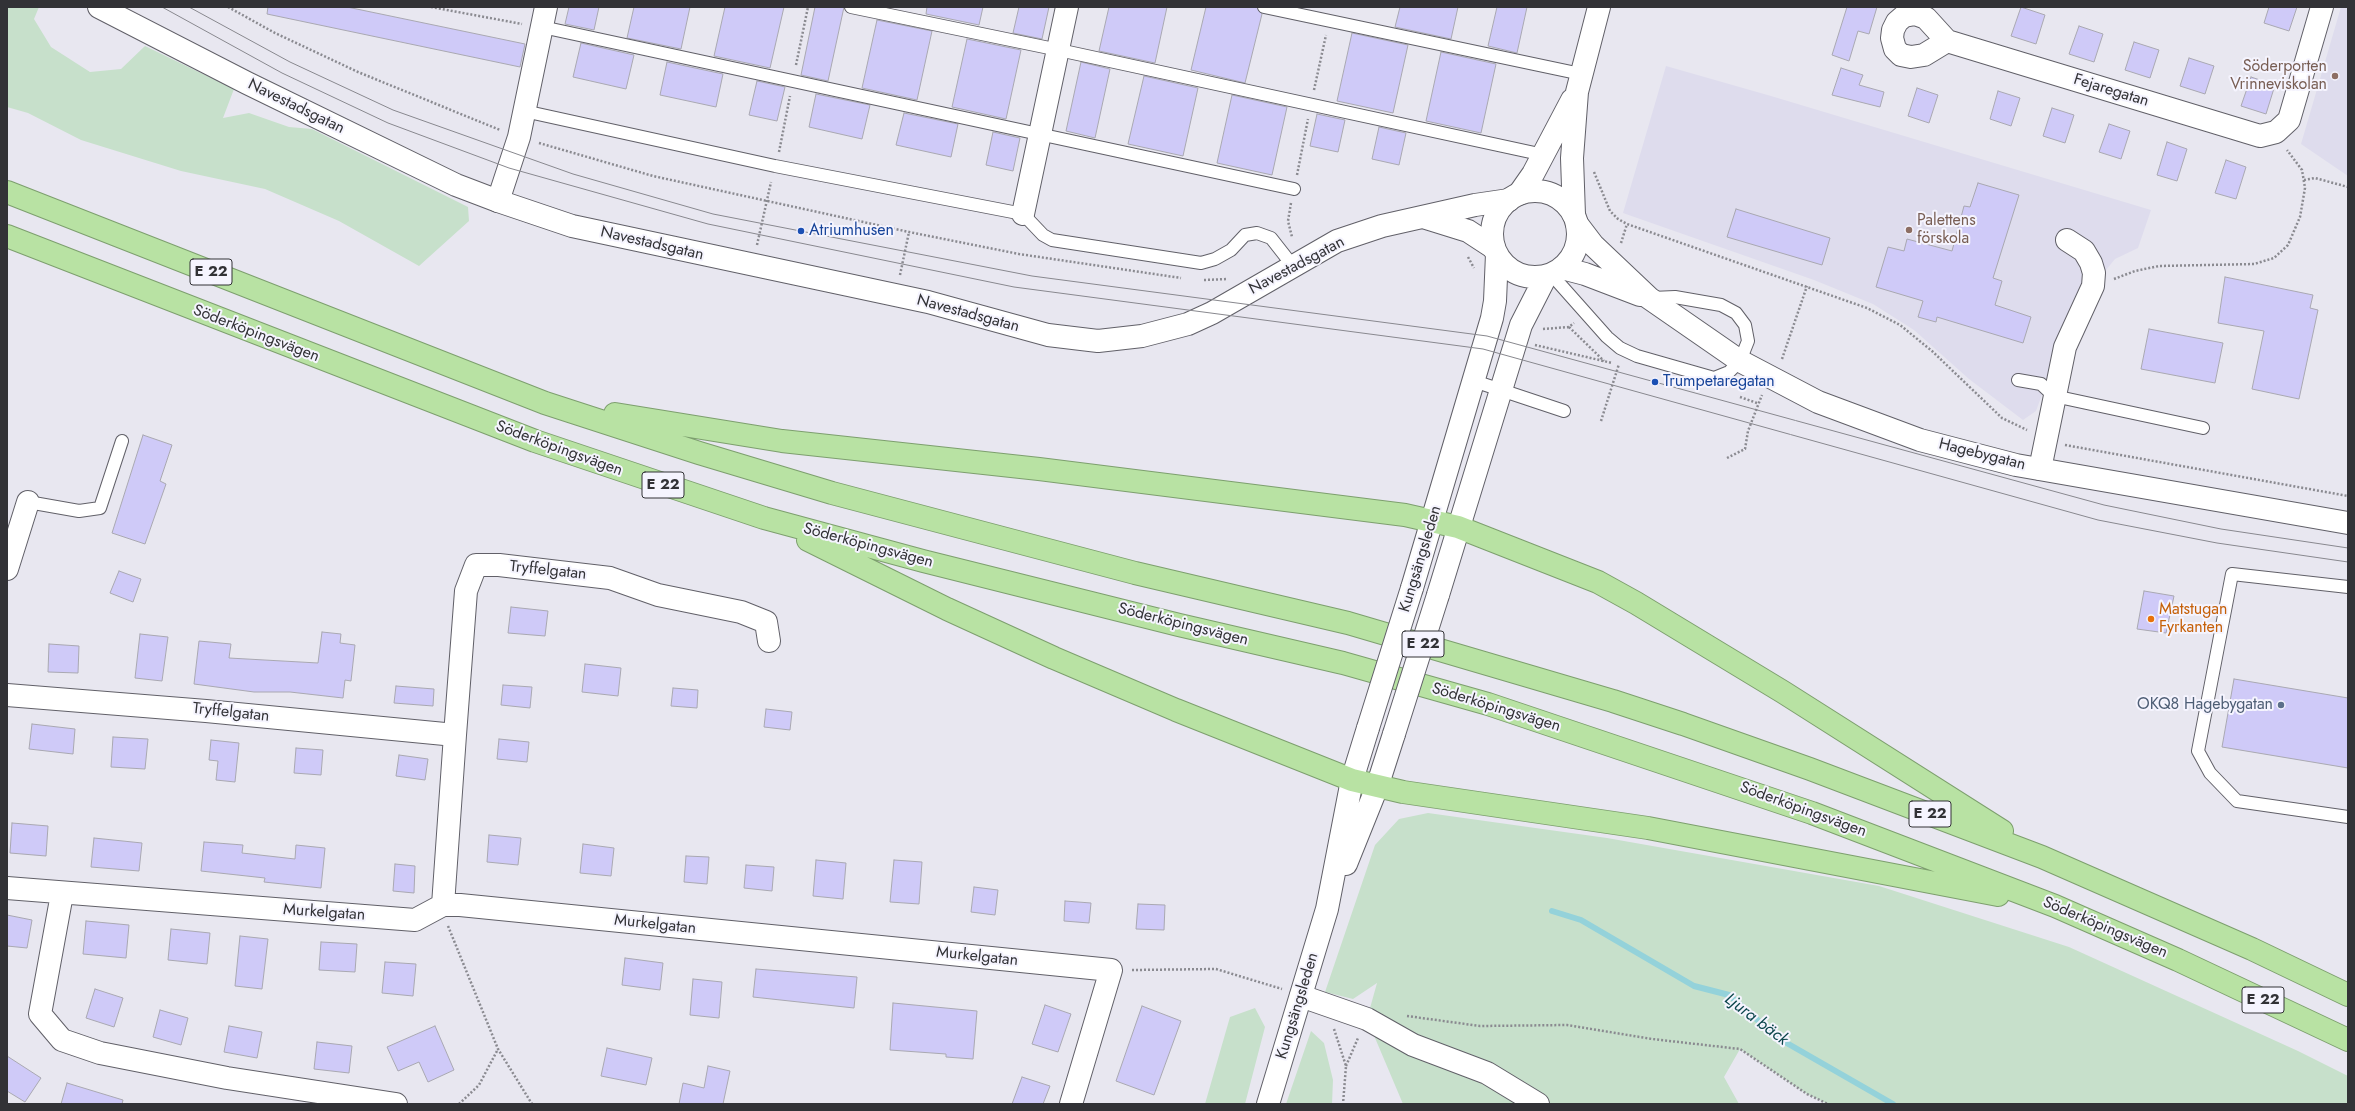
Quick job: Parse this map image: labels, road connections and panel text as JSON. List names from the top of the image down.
{
  "streets": {
    "highway": ["E 22", "Söderköpingsvägen"],
    "street": [
      "Fejaregatan",
      "Navestadsgatan",
      "Hagebygatan",
      "Kungsängsleden",
      "Tryffelgatan",
      "Murkelgatan"
    ]
  },
  "crossings": [
    ["Navestadsgatan", "Hagebygatan"],
    ["Navestadsgatan", "Kungsängsleden"],
    ["Hagebygatan", "Kungsängsleden"],
    ["Tryffelgatan", "Murkelgatan"]
  ],
  "water": ["Ljura bäck"],
  "places": [
    "Söderporten Vrinneviskolan",
    "Palettens förskola",
    "Atriumhusen",
    "Trumpetaregatan",
    "Matstugan Fyrkanten",
    "OKQ8 Hagebygatan"
  ]
}
